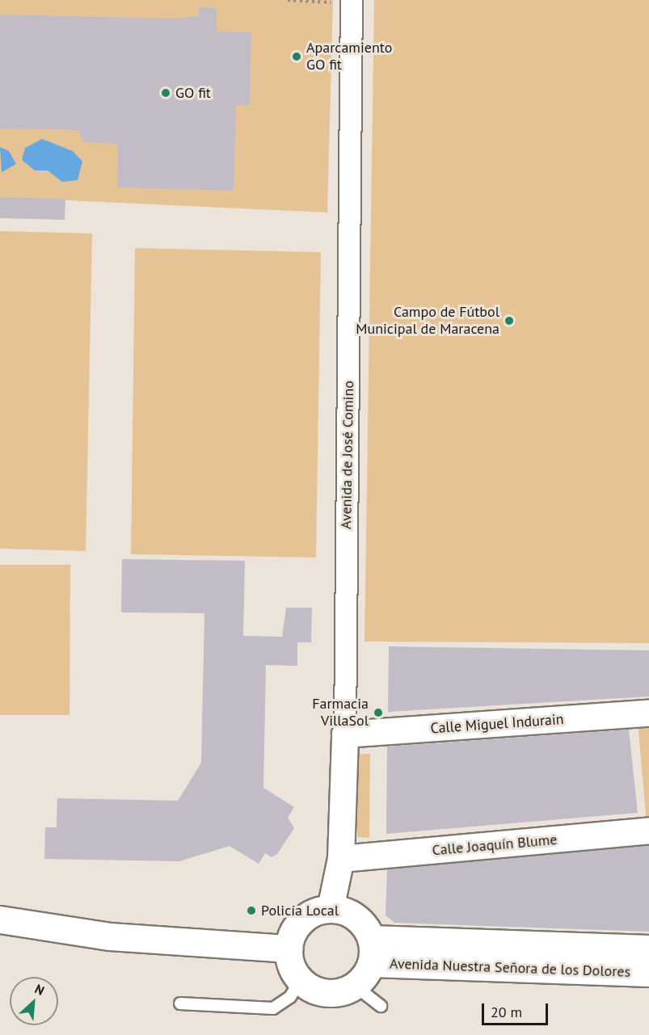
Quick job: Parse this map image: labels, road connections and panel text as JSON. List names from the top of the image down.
{
  "streets": {
    "main road": ["Avenida Nuestra Señora de los Dolores"],
    "street": ["Avenida de José Comino", "Calle Miguel Indurain", "Calle Joaquín Blume"]
  },
  "crossings": [
    ["Avenida de José Comino", "Calle Miguel Indurain"],
    ["Avenida de José Comino", "Calle Joaquín Blume"],
    ["Avenida de José Comino", "Avenida Nuestra Señora de los Dolores"]
  ],
  "places": [
    "Aparcamiento GO fit",
    "GO fit",
    "Campo de Fútbol Municipal de Maracena",
    "Farmacia VillaSol",
    "Policía Local"
  ],
  "scale_bar": "20 m",
  "north": "top right"
}
